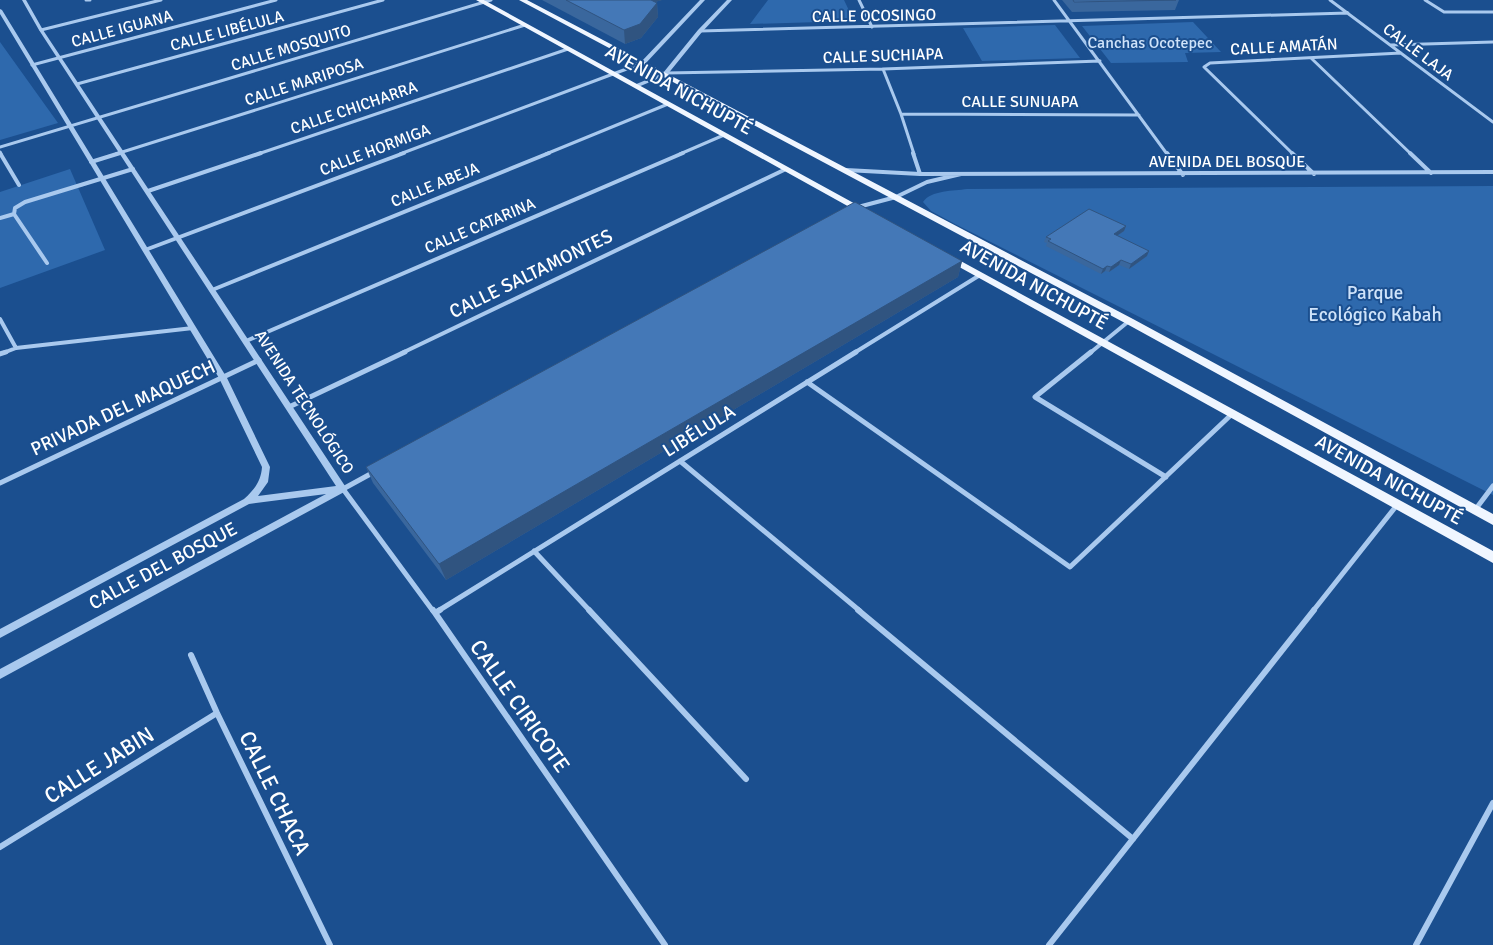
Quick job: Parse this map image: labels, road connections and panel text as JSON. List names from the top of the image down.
{
  "streets": {
    "main road": ["AVENIDA NICHUPTÉ"],
    "street": [
      "CALLE OCOSINGO",
      "CALLE IGUANA",
      "CALLE LIBÉLULA",
      "CALLE AMATÁN",
      "CALLE MOSQUITO",
      "CALLE LAJA",
      "CALLE SUCHIAPA",
      "CALLE MARIPOSA",
      "CALLE SUNUAPA",
      "CALLE CHICHARRA",
      "CALLE HORMIGA",
      "AVENIDA DEL BOSQUE",
      "CALLE ABEJA",
      "CALLE CATARINA",
      "CALLE SALTAMONTES",
      "AVENIDA TECNOLÓGICO",
      "PRIVADA DEL MAQUECH",
      "LIBÉLULA",
      "CALLE DEL BOSQUE",
      "CALLE CIRICOTE",
      "CALLE JABIN",
      "CALLE CHACA"
    ]
  },
  "crossings": [
    ["CALLE OCOSINGO", "CALLE LAJA"],
    ["CALLE IGUANA", "AVENIDA TECNOLÓGICO"],
    ["CALLE LIBÉLULA", "AVENIDA TECNOLÓGICO"],
    ["CALLE AMATÁN", "CALLE LAJA"],
    ["CALLE AMATÁN", "AVENIDA DEL BOSQUE"],
    ["CALLE MOSQUITO", "AVENIDA NICHUPTÉ"],
    ["CALLE MOSQUITO", "AVENIDA TECNOLÓGICO"],
    ["CALLE SUCHIAPA", "AVENIDA NICHUPTÉ"],
    ["CALLE MARIPOSA", "AVENIDA NICHUPTÉ"],
    ["CALLE MARIPOSA", "AVENIDA TECNOLÓGICO"],
    ["AVENIDA NICHUPTÉ", "CALLE CHICHARRA"],
    ["AVENIDA NICHUPTÉ", "CALLE HORMIGA"],
    ["AVENIDA NICHUPTÉ", "AVENIDA DEL BOSQUE"],
    ["AVENIDA NICHUPTÉ", "CALLE ABEJA"],
    ["AVENIDA NICHUPTÉ", "CALLE CATARINA"],
    ["AVENIDA NICHUPTÉ", "CALLE SALTAMONTES"],
    ["AVENIDA NICHUPTÉ", "LIBÉLULA"],
    ["CALLE CHICHARRA", "AVENIDA TECNOLÓGICO"],
    ["CALLE HORMIGA", "AVENIDA TECNOLÓGICO"],
    ["CALLE ABEJA", "AVENIDA TECNOLÓGICO"],
    ["CALLE CATARINA", "AVENIDA TECNOLÓGICO"],
    ["CALLE SALTAMONTES", "AVENIDA TECNOLÓGICO"],
    ["AVENIDA TECNOLÓGICO", "PRIVADA DEL MAQUECH"],
    ["AVENIDA TECNOLÓGICO", "CALLE DEL BOSQUE"],
    ["AVENIDA TECNOLÓGICO", "CALLE CIRICOTE"],
    ["LIBÉLULA", "CALLE CIRICOTE"],
    ["CALLE DEL BOSQUE", "CALLE CIRICOTE"],
    ["CALLE JABIN", "CALLE CHACA"]
  ],
  "parks": ["Canchas Ocotepec", "Parque Ecológico Kabah"]
}
